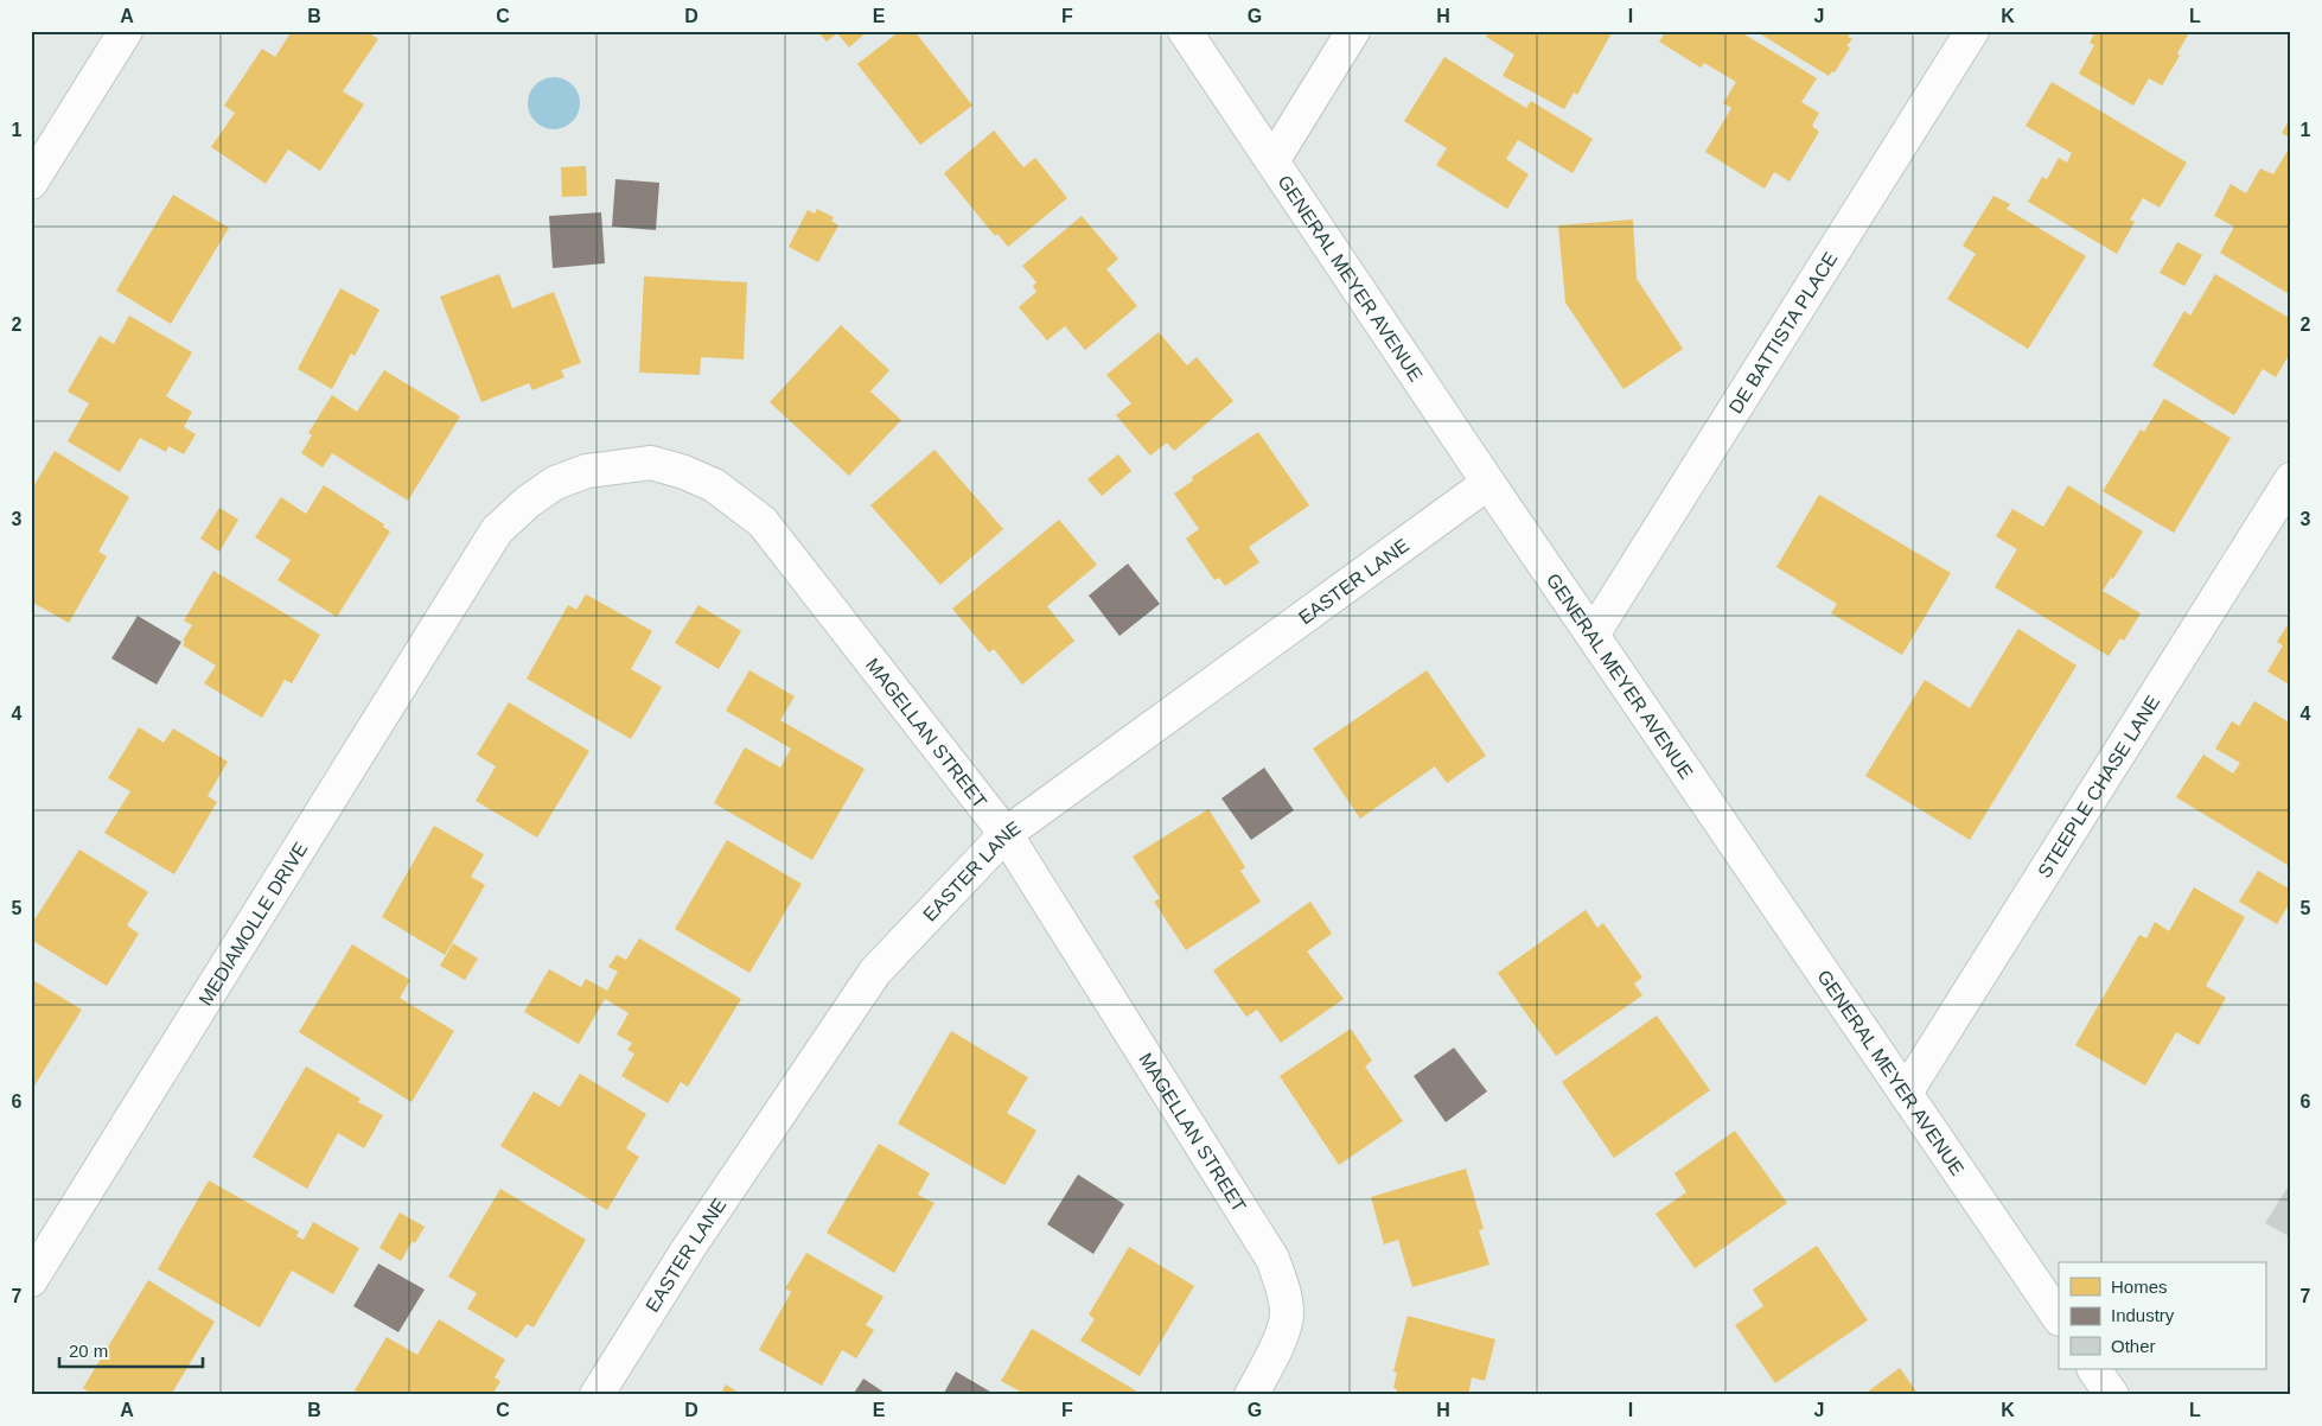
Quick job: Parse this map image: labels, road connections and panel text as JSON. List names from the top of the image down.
{
  "streets": {
    "street": [
      "GENERAL MEYER AVENUE",
      "DE BATTISTA PLACE",
      "EASTER LANE",
      "MAGELLAN STREET",
      "STEEPLE CHASE LANE",
      "MEDIAMOLLE DRIVE"
    ]
  },
  "crossings": [
    ["GENERAL MEYER AVENUE", "DE BATTISTA PLACE"],
    ["GENERAL MEYER AVENUE", "EASTER LANE"],
    ["GENERAL MEYER AVENUE", "STEEPLE CHASE LANE"],
    ["EASTER LANE", "MAGELLAN STREET"],
    ["MAGELLAN STREET", "MEDIAMOLLE DRIVE"]
  ],
  "legend": ["Homes", "Industry", "Other"],
  "scale_bar": "20 m",
  "grid": {
    "columns": [
      "A",
      "B",
      "C",
      "D",
      "E",
      "F",
      "G",
      "H",
      "I",
      "J",
      "K",
      "L"
    ],
    "rows": [
      "1",
      "2",
      "3",
      "4",
      "5",
      "6",
      "7"
    ]
  }
}
